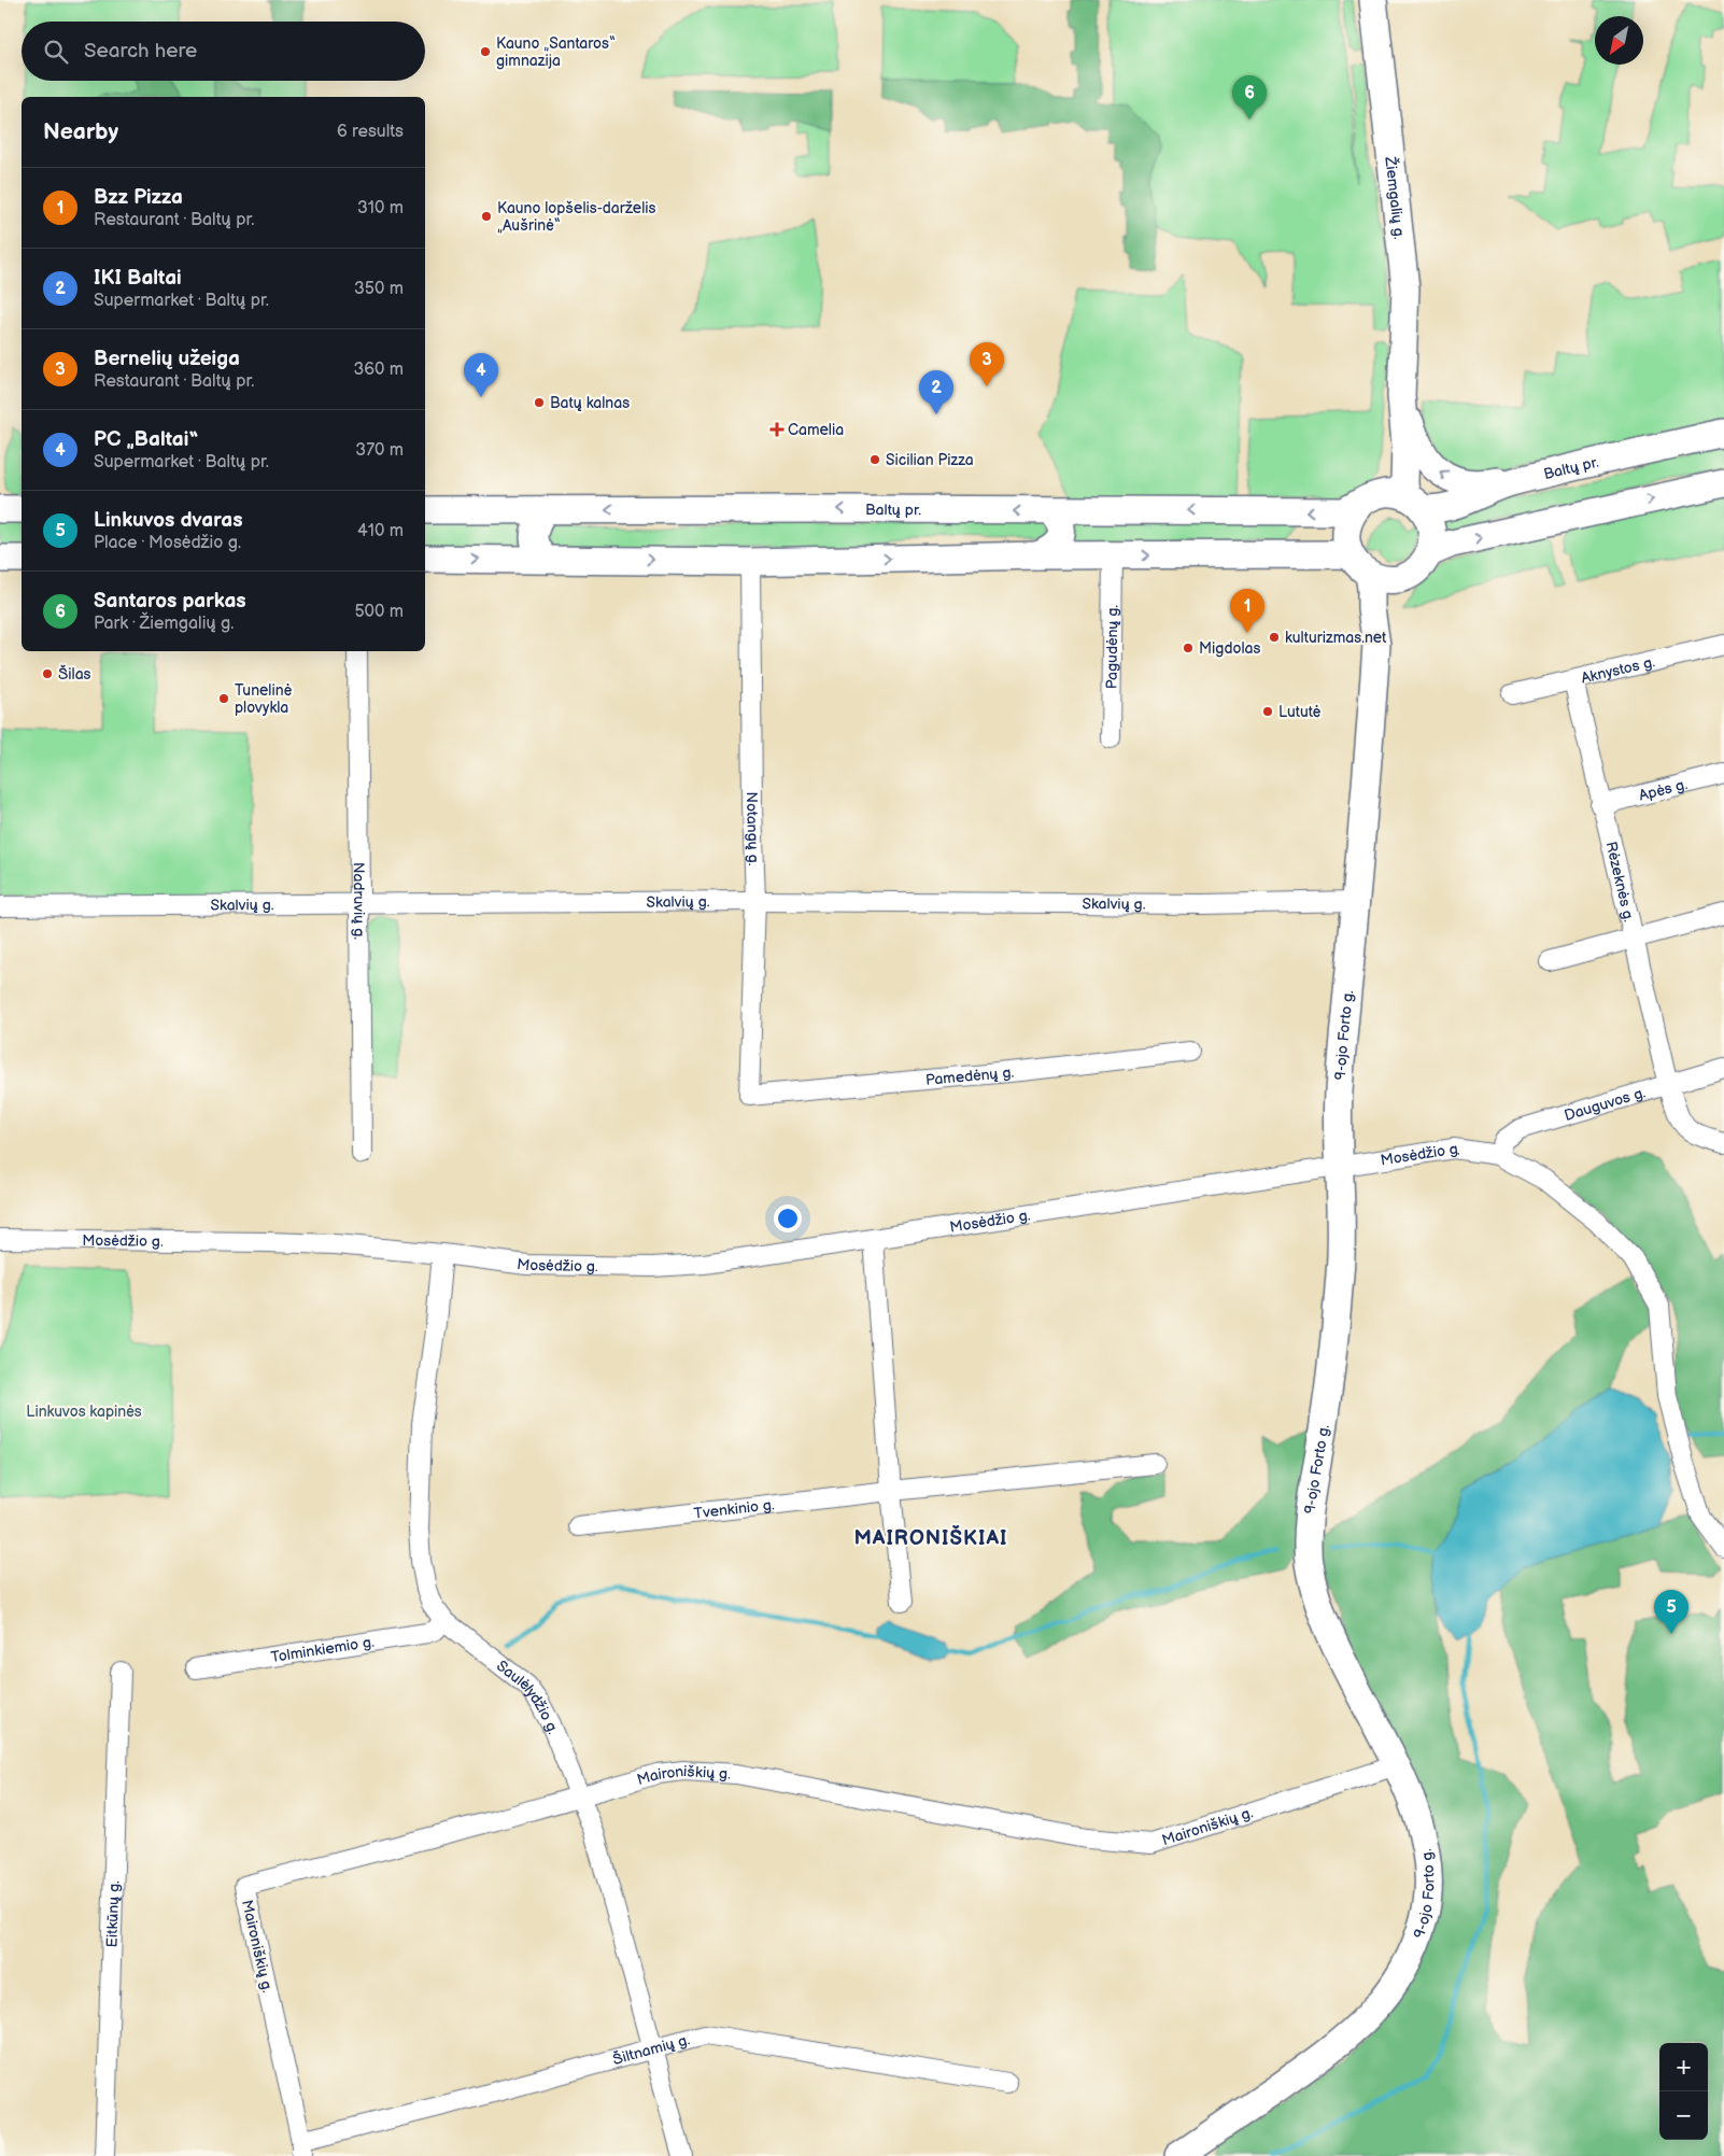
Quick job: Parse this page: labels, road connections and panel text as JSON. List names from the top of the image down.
{
  "streets": {
    "main road": ["Žiemgalių g.", "Baltų pr.", "9-ojo Forto g."],
    "street": [
      "Pagudėnų g.",
      "Aknystos g.",
      "Apės g.",
      "Notangų g.",
      "Rėzeknės g.",
      "Nadruvių g.",
      "Skalvių g.",
      "Pamedėnų g.",
      "Dauguvos g.",
      "Mosėdžio g.",
      "Tvenkinio g.",
      "Tolminkiemio g.",
      "Saulėlydžio g.",
      "Maironiškių g.",
      "Eitkūnų g.",
      "Šiltnamių g."
    ]
  },
  "crossings": [
    ["Žiemgalių g.", "Baltų pr."],
    ["Žiemgalių g.", "9-ojo Forto g."],
    ["Baltų pr.", "9-ojo Forto g."],
    ["Aknystos g.", "Rėzeknės g."],
    ["Apės g.", "Rėzeknės g."],
    ["Notangų g.", "Skalvių g."],
    ["Notangų g.", "Pamedėnų g."],
    ["Rėzeknės g.", "Dauguvos g."],
    ["Nadruvių g.", "Skalvių g."],
    ["Skalvių g.", "9-ojo Forto g."],
    ["9-ojo Forto g.", "Mosėdžio g."],
    ["9-ojo Forto g.", "Maironiškių g."],
    ["Dauguvos g.", "Mosėdžio g."],
    ["Mosėdžio g.", "Saulėlydžio g."],
    ["Tolminkiemio g.", "Saulėlydžio g."],
    ["Saulėlydžio g.", "Maironiškių g."],
    ["Saulėlydžio g.", "Šiltnamių g."],
    ["Maironiškių g.", "Šiltnamių g."]
  ],
  "districts": ["MAIRONIŠKIAI"],
  "parks": ["Linkuvos kapinės"],
  "places": {
    "other": [
      "Kauno „Santaros“ gimnazija",
      "Kauno lopšelis-darželis „Aušrinė“",
      "Batų kalnas",
      "Sicilian Pizza",
      "kulturizmas.net",
      "Migdolas",
      "Šilas",
      "Tunelinė plovykla",
      "Lututė"
    ],
    "health": ["Camelia"]
  },
  "north": "bottom left",
  "page": {
    "search": "Search here",
    "pins": [
      "6",
      "3",
      "4",
      "2",
      "1",
      "5"
    ],
    "heading": ["Nearby", "6 results"],
    "list": [
      {
        "mark": "1",
        "name": "Bzz Pizza",
        "note": "Restaurant · Baltų pr.",
        "value": "310 m"
      },
      {
        "mark": "2",
        "name": "IKI Baltai",
        "note": "Supermarket · Baltų pr.",
        "value": "350 m"
      },
      {
        "mark": "3",
        "name": "Bernelių užeiga",
        "note": "Restaurant · Baltų pr.",
        "value": "360 m"
      },
      {
        "mark": "4",
        "name": "PC „Baltai“",
        "note": "Supermarket · Baltų pr.",
        "value": "370 m"
      },
      {
        "mark": "5",
        "name": "Linkuvos dvaras",
        "note": "Place · Mosėdžio g.",
        "value": "410 m"
      },
      {
        "mark": "6",
        "name": "Santaros parkas",
        "note": "Park · Žiemgalių g.",
        "value": "500 m"
      }
    ],
    "map_buttons": ["+", "−"]
  }
}
